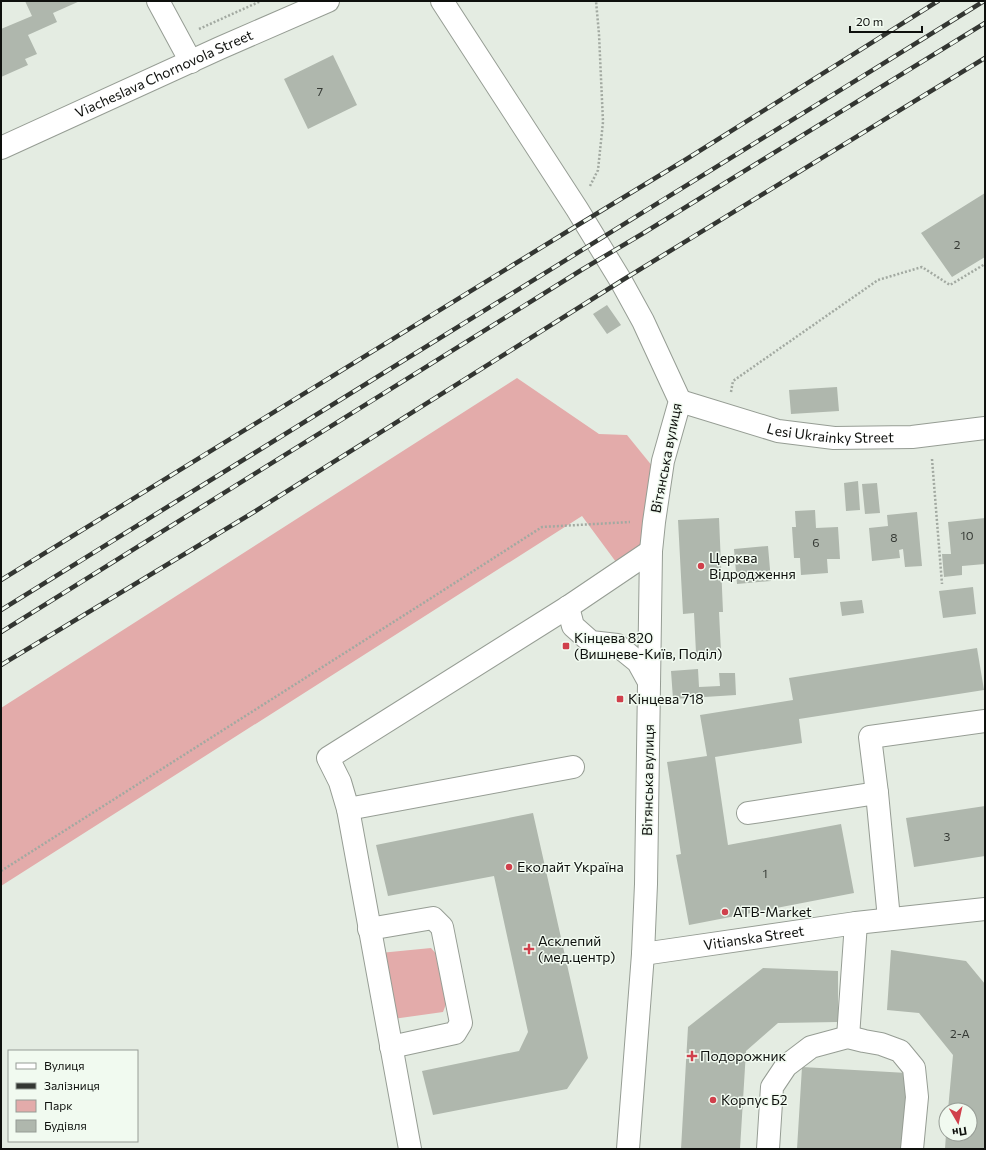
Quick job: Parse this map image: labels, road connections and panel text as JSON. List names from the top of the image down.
{
  "streets": {
    "street": [
      "Viacheslava Chornovola Street",
      "Lesi Ukrainky Street",
      "Вітянська вулиця",
      "Vitianska Street"
    ]
  },
  "crossings": [
    ["Lesi Ukrainky Street", "Вітянська вулиця"],
    ["Вітянська вулиця", "Vitianska Street"]
  ],
  "places": {
    "other": [
      "Церква Відродження",
      "Еколайт Україна",
      "ATB-Market",
      "Корпус Б2"
    ],
    "transit": ["Кінцева 820 (Вишневе-Київ, Поділ)", "Кінцева 718"],
    "health": ["Асклепий (мед.центр)", "Подорожник"]
  },
  "house_numbers": [
    "7",
    "2",
    "10",
    "8",
    "6",
    "3",
    "1",
    "2-А"
  ],
  "legend": [
    "Вулиця",
    "Залізниця",
    "Парк",
    "Будівля"
  ],
  "scale_bar": "20 m",
  "north": "bottom"
}
